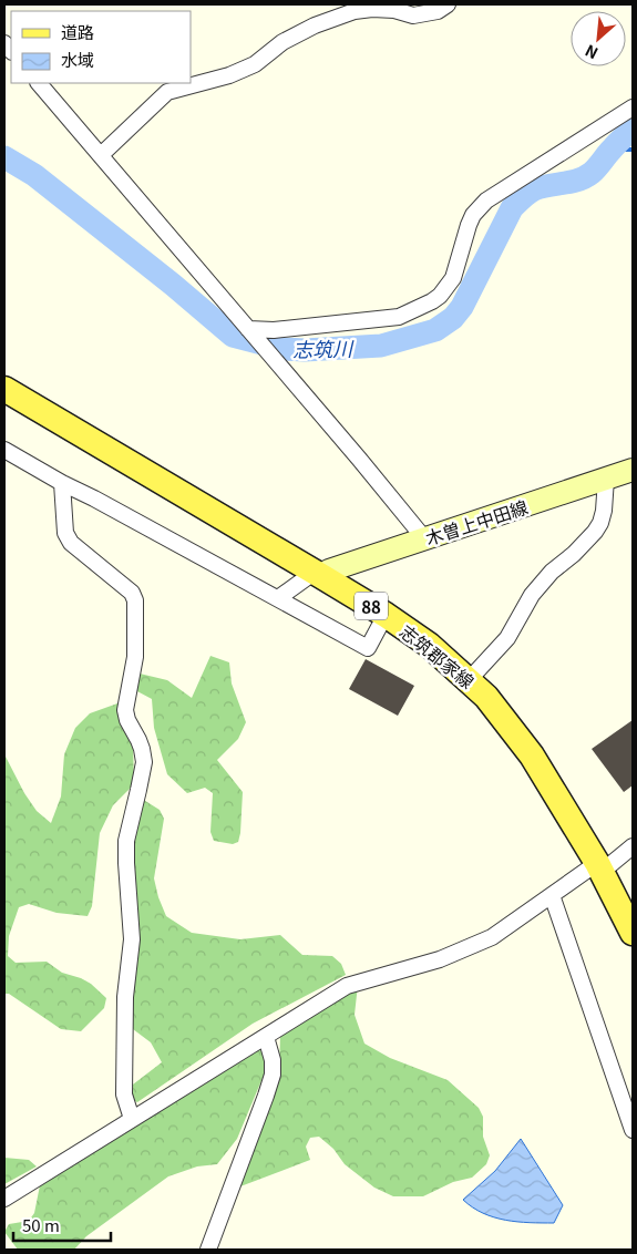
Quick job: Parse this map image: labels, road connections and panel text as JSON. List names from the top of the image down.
{
  "streets": {
    "main road": ["木曽上中田線", "88", "志筑郡家線"]
  },
  "crossings": [
    ["木曽上中田線", "志筑郡家線"]
  ],
  "water": ["志筑川"],
  "legend": ["道路", "水域"],
  "scale_bar": "50 m",
  "north": "bottom left"
}
